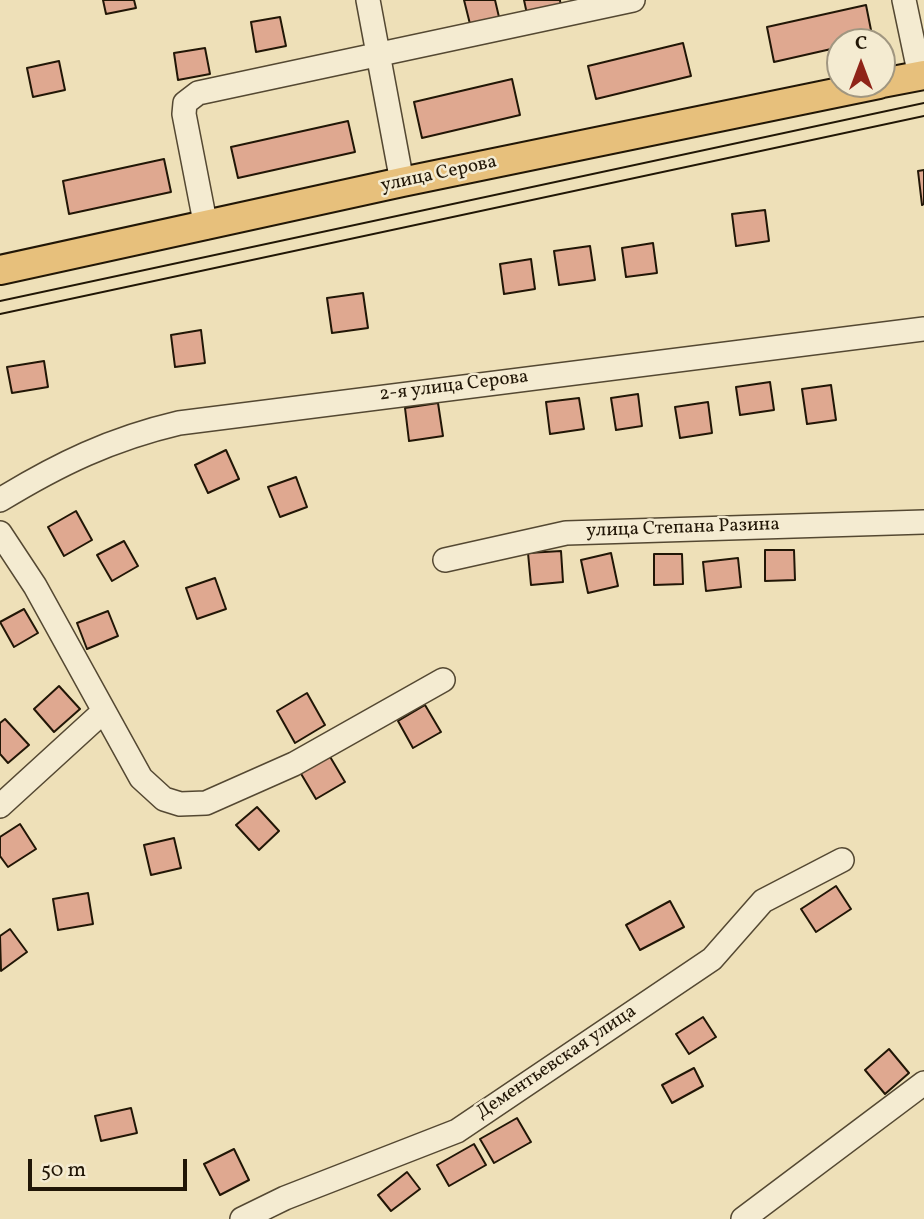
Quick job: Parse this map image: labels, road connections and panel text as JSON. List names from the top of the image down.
{
  "streets": {
    "main road": ["улица Серова"],
    "street": ["2-я улица Серова", "улица Степана Разина", "Дементьевская улица"]
  },
  "scale_bar": "50 m",
  "north": "top"
}
